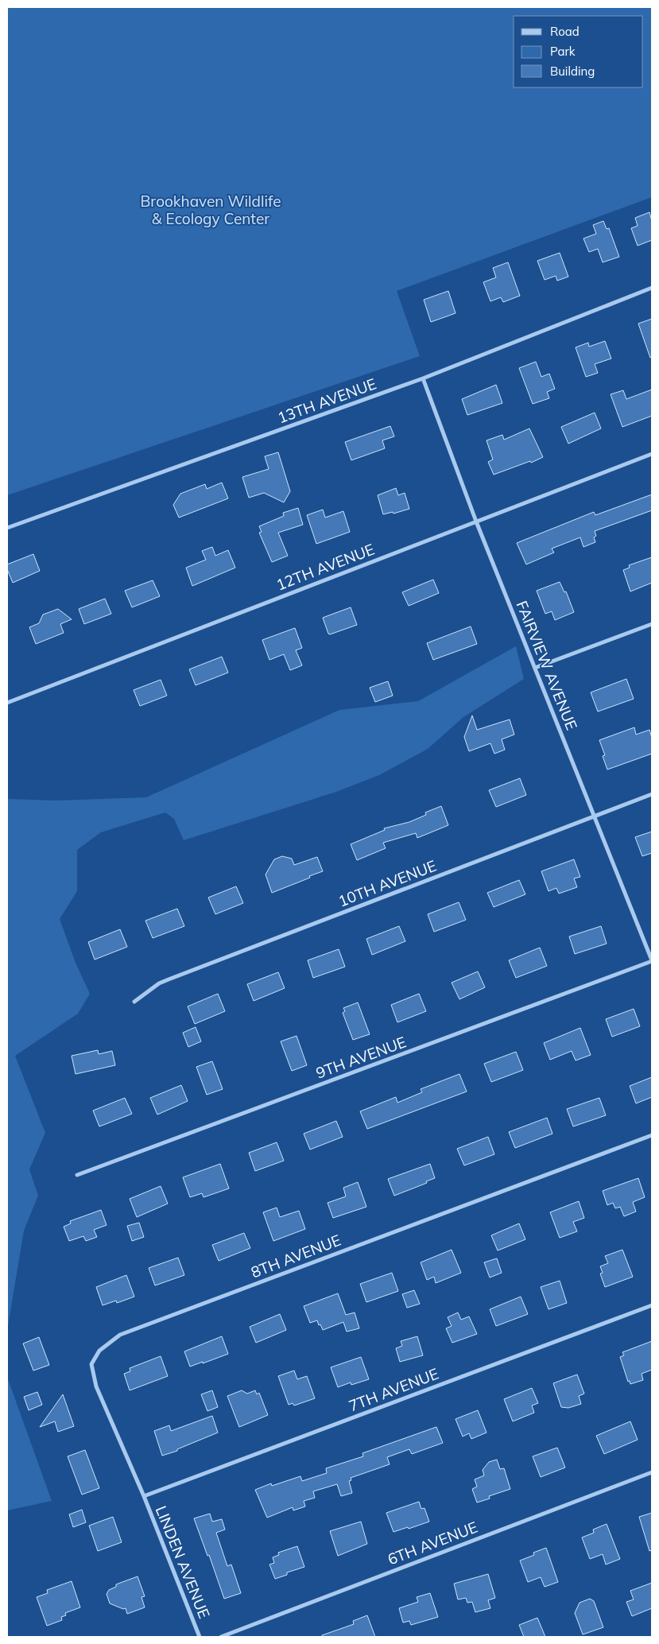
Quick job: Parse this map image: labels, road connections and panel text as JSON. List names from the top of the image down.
{
  "streets": {
    "street": [
      "13TH AVENUE",
      "12TH AVENUE",
      "FAIRVIEW AVENUE",
      "10TH AVENUE",
      "9TH AVENUE",
      "8TH AVENUE",
      "7TH AVENUE",
      "6TH AVENUE",
      "LINDEN AVENUE"
    ]
  },
  "crossings": [
    ["13TH AVENUE", "FAIRVIEW AVENUE"],
    ["12TH AVENUE", "FAIRVIEW AVENUE"],
    ["FAIRVIEW AVENUE", "10TH AVENUE"],
    ["FAIRVIEW AVENUE", "9TH AVENUE"],
    ["8TH AVENUE", "7TH AVENUE"],
    ["8TH AVENUE", "LINDEN AVENUE"],
    ["7TH AVENUE", "LINDEN AVENUE"]
  ],
  "parks": ["Brookhaven Wildlife & Ecology Center"],
  "legend": ["Road", "Park", "Building"]
}
